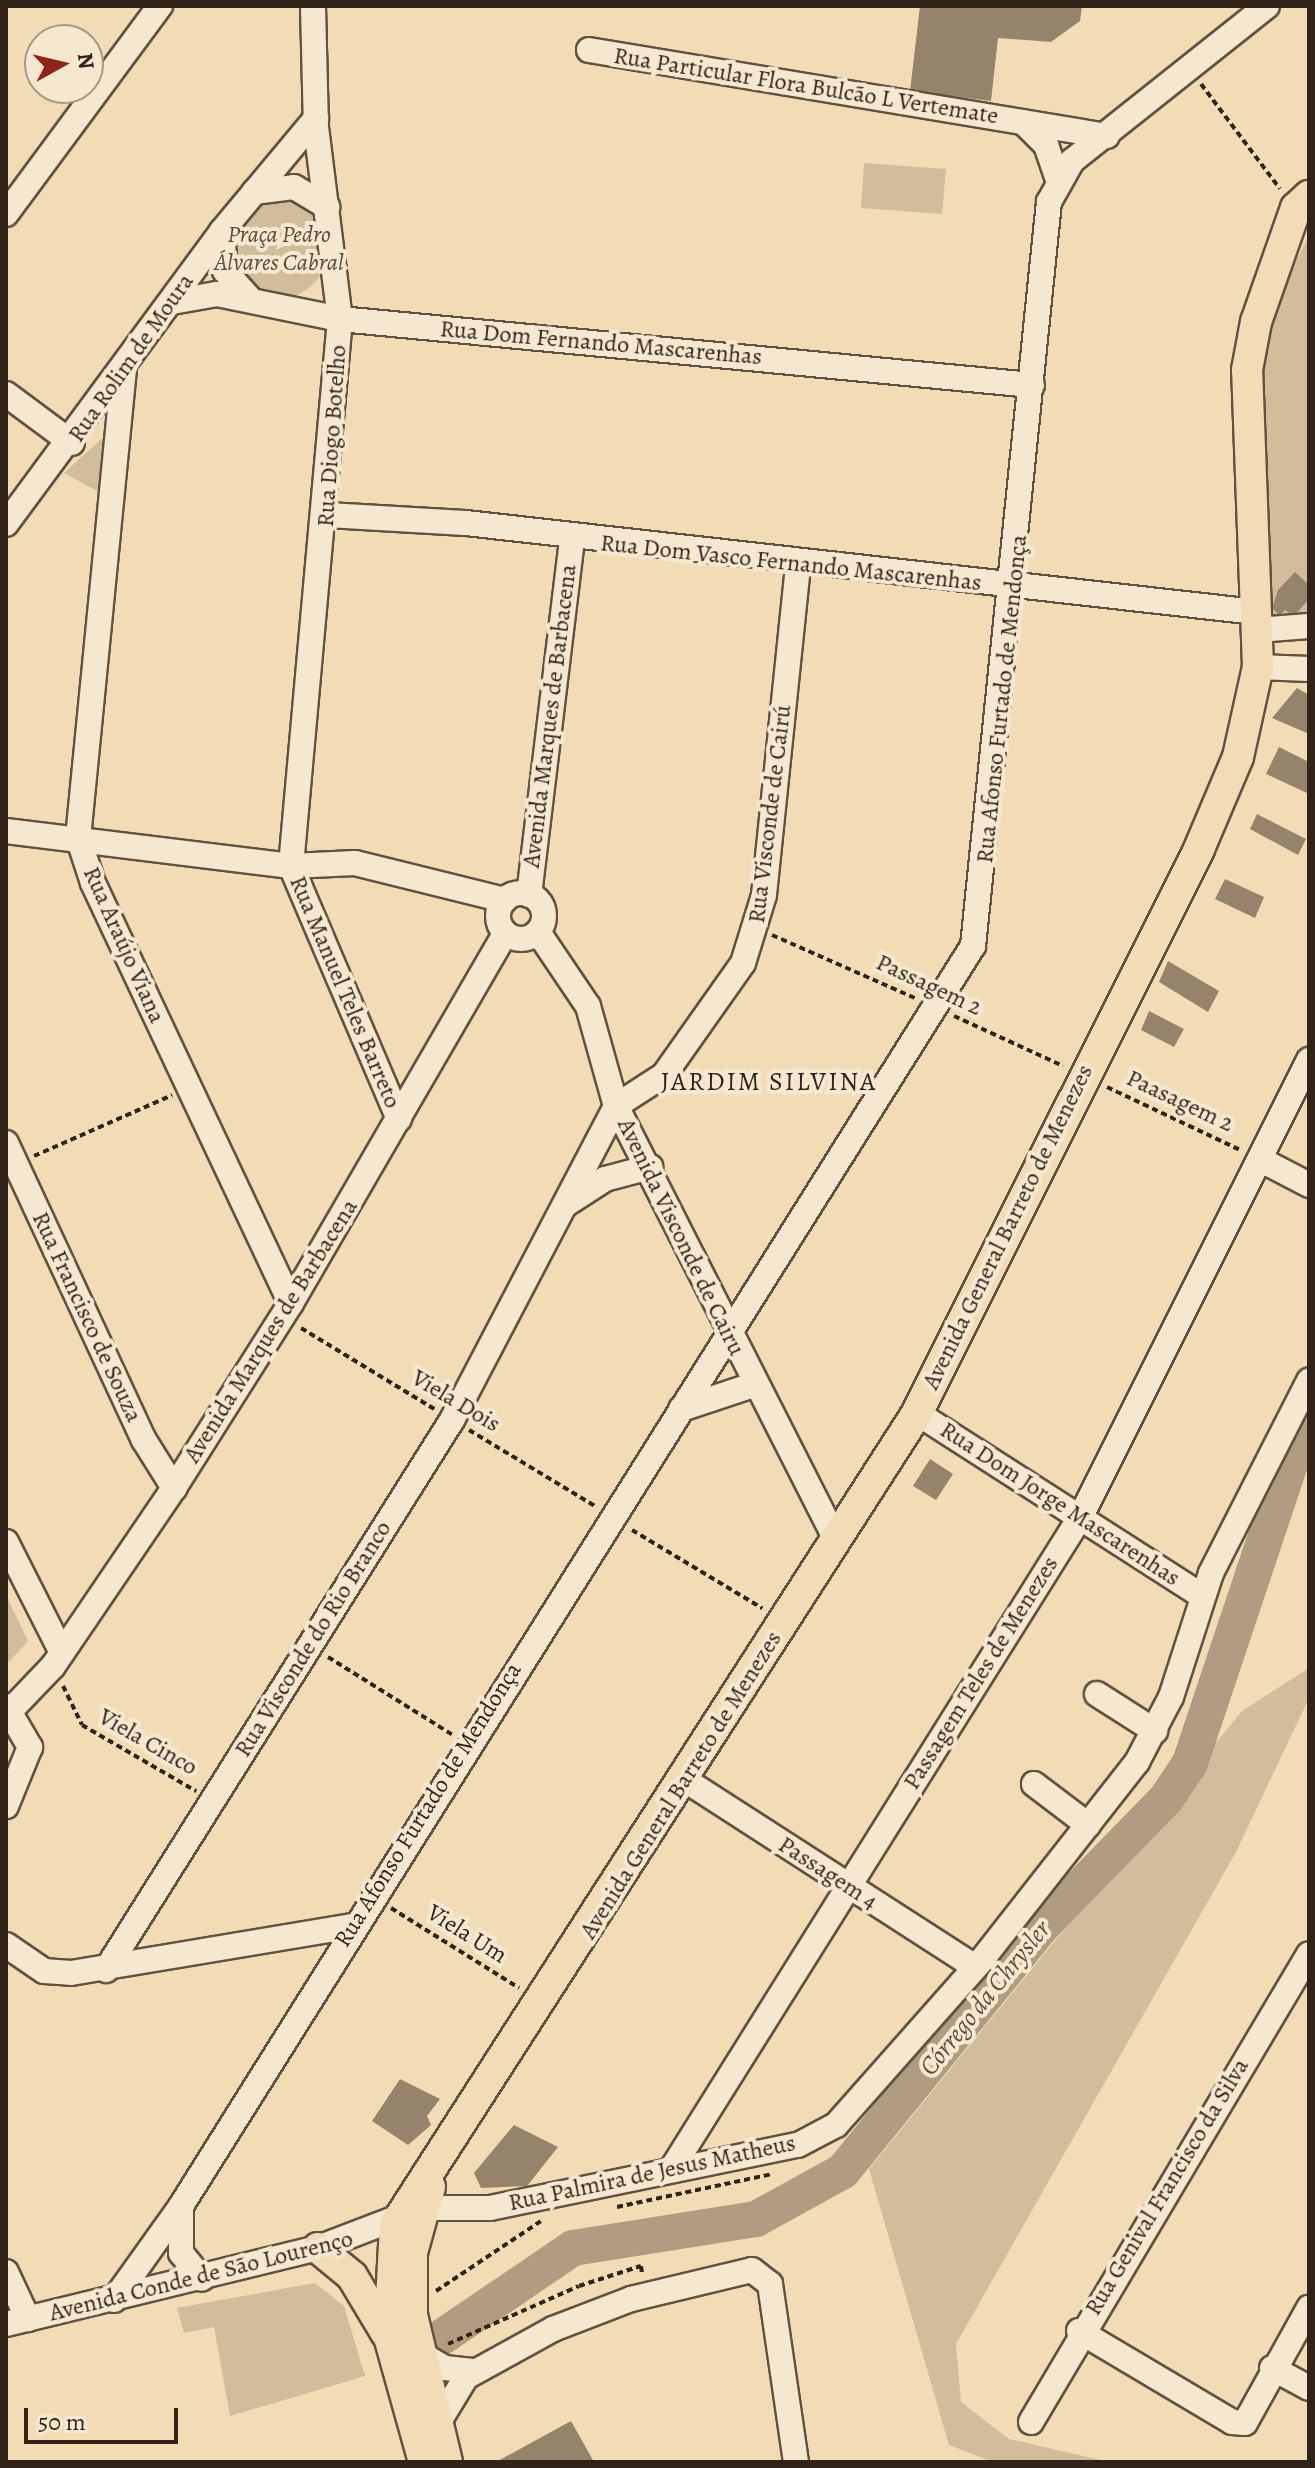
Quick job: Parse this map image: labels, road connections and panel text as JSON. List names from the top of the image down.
{
  "streets": {
    "main road": ["Avenida General Barreto de Menezes"],
    "street": [
      "Rua Particular Flora Bulcão L Vertemate",
      "Rua Dom Fernando Mascarenhas",
      "Rua Rolim de Moura",
      "Rua Diogo Botelho",
      "Rua Dom Vasco Fernando Mascarenhas",
      "Rua Afonso Furtado de Mendonça",
      "Avenida Marques de Barbacena",
      "Rua Visconde de Cairú",
      "Rua Araújo Viana",
      "Rua Manuel Teles Barreto",
      "Avenida Visconde de Cairu",
      "Rua Francisco de Souza",
      "Rua Dom Jorge Mascarenhas",
      "Rua Visconde do Rio Branco",
      "Passagem Teles de Menezes",
      "Passagem 4",
      "Rua Palmira de Jesus Matheus",
      "Rua Genival Francisco da Silva",
      "Avenida Conde de São Lourenço"
    ],
    "path": [
      "Passagem 2",
      "Paasagem 2",
      "Viela Dois",
      "Viela Cinco",
      "Viela Um"
    ]
  },
  "crossings": [
    ["Rua Particular Flora Bulcão L Vertemate", "Rua Afonso Furtado de Mendonça"],
    ["Rua Dom Fernando Mascarenhas", "Rua Rolim de Moura"],
    ["Rua Dom Fernando Mascarenhas", "Rua Diogo Botelho"],
    ["Rua Dom Fernando Mascarenhas", "Rua Afonso Furtado de Mendonça"],
    ["Rua Rolim de Moura", "Rua Diogo Botelho"],
    ["Rua Rolim de Moura", "Rua Araújo Viana"],
    ["Rua Diogo Botelho", "Rua Dom Vasco Fernando Mascarenhas"],
    ["Rua Diogo Botelho", "Rua Manuel Teles Barreto"],
    ["Rua Dom Vasco Fernando Mascarenhas", "Rua Afonso Furtado de Mendonça"],
    ["Rua Dom Vasco Fernando Mascarenhas", "Avenida Marques de Barbacena"],
    ["Rua Dom Vasco Fernando Mascarenhas", "Rua Visconde de Cairú"],
    ["Rua Dom Vasco Fernando Mascarenhas", "Avenida General Barreto de Menezes"],
    ["Rua Afonso Furtado de Mendonça", "Passagem 2"],
    ["Rua Afonso Furtado de Mendonça", "Avenida Visconde de Cairu"],
    ["Rua Afonso Furtado de Mendonça", "Viela Dois"],
    ["Rua Afonso Furtado de Mendonça", "Viela Um"],
    ["Rua Afonso Furtado de Mendonça", "Avenida Conde de São Lourenço"],
    ["Avenida Marques de Barbacena", "Rua Araújo Viana"],
    ["Avenida Marques de Barbacena", "Rua Manuel Teles Barreto"],
    ["Avenida Marques de Barbacena", "Avenida Visconde de Cairu"],
    ["Avenida Marques de Barbacena", "Rua Francisco de Souza"],
    ["Avenida Marques de Barbacena", "Viela Dois"],
    ["Avenida Marques de Barbacena", "Viela Cinco"],
    ["Rua Visconde de Cairú", "Passagem 2"],
    ["Rua Visconde de Cairú", "Avenida Visconde de Cairu"],
    ["Rua Visconde de Cairú", "Rua Visconde do Rio Branco"],
    ["Rua Araújo Viana", "Viela Dois"],
    ["Passagem 2", "Paasagem 2"],
    ["Passagem 2", "Avenida General Barreto de Menezes"],
    ["Paasagem 2", "Avenida General Barreto de Menezes"],
    ["Paasagem 2", "Passagem Teles de Menezes"],
    ["Avenida General Barreto de Menezes", "Avenida Visconde de Cairu"],
    ["Avenida General Barreto de Menezes", "Viela Dois"],
    ["Avenida General Barreto de Menezes", "Rua Dom Jorge Mascarenhas"],
    ["Avenida General Barreto de Menezes", "Passagem 4"],
    ["Avenida General Barreto de Menezes", "Viela Um"],
    ["Avenida Visconde de Cairu", "Rua Visconde do Rio Branco"],
    ["Viela Dois", "Rua Visconde do Rio Branco"],
    ["Rua Dom Jorge Mascarenhas", "Passagem Teles de Menezes"],
    ["Rua Dom Jorge Mascarenhas", "Rua Palmira de Jesus Matheus"],
    ["Rua Visconde do Rio Branco", "Viela Cinco"],
    ["Passagem Teles de Menezes", "Passagem 4"],
    ["Passagem Teles de Menezes", "Rua Palmira de Jesus Matheus"],
    ["Passagem 4", "Rua Palmira de Jesus Matheus"]
  ],
  "districts": ["JARDIM SILVINA"],
  "water": ["Córrego da Chrysler"],
  "parks": ["Praça Pedro Álvares Cabral"],
  "scale_bar": "50 m",
  "north": "right"
}
